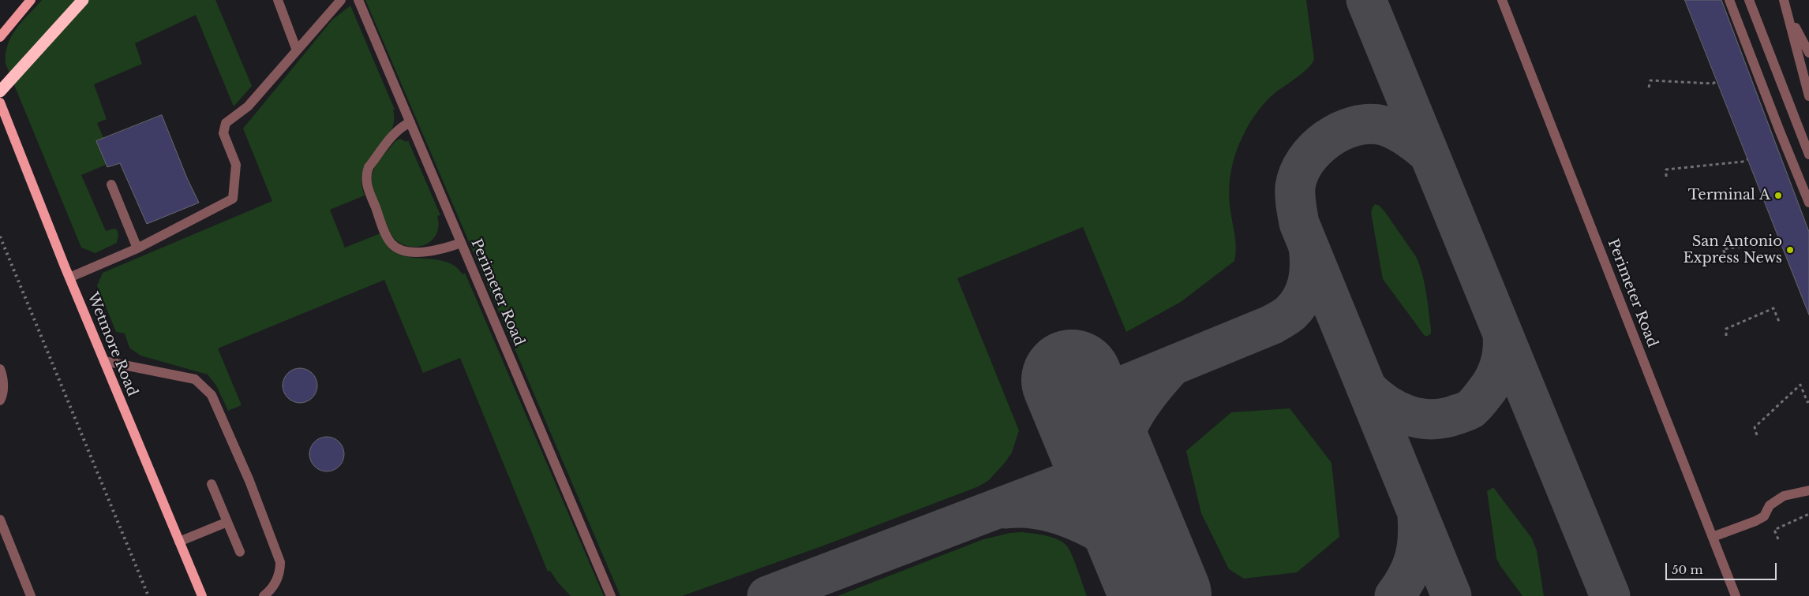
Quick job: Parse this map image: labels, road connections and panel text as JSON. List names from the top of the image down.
{
  "streets": {
    "main road": ["Wetmore Road"],
    "street": ["Perimeter Road"]
  },
  "places": ["Terminal A", "San Antonio Express News"],
  "scale_bar": "50 m"
}
